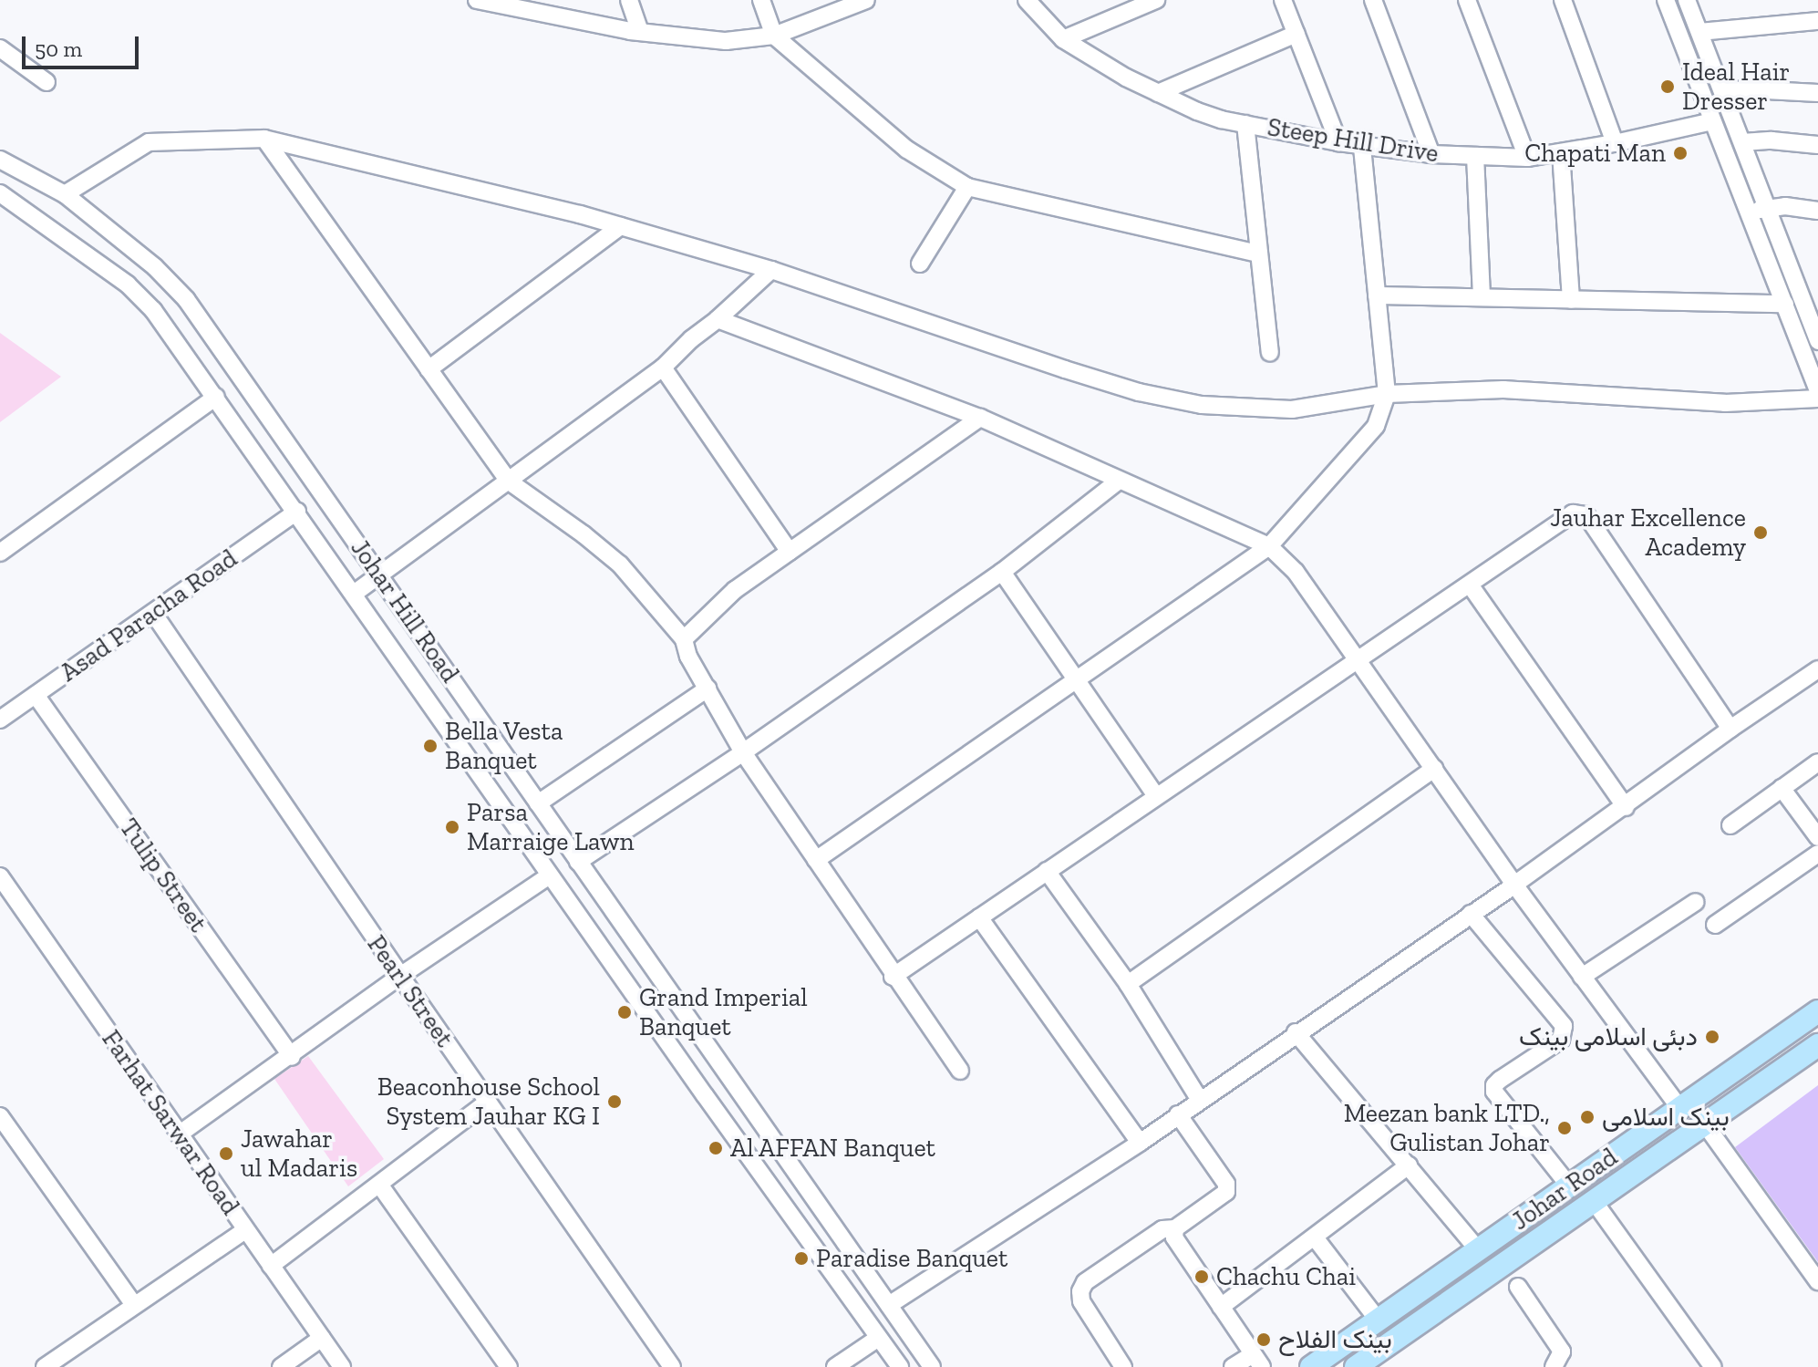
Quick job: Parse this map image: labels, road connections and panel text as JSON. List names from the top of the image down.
{
  "streets": {
    "main road": ["Johar Road"],
    "street": [
      "Steep Hill Drive",
      "Johar Hill Road",
      "Asad Paracha Road",
      "Tulip Street",
      "Pearl Street",
      "Farhat Sarwar Road"
    ]
  },
  "crossings": [
    ["Johar Hill Road", "Asad Paracha Road"],
    ["Asad Paracha Road", "Tulip Street"],
    ["Asad Paracha Road", "Pearl Street"]
  ],
  "places": [
    "Ideal Hair Dresser",
    "Chapati Man",
    "Jauhar Excellence Academy",
    "Bella Vesta Banquet",
    "Parsa Marraige Lawn",
    "Grand Imperial Banquet",
    "دبئی اسلامی بینک",
    "Beaconhouse School System Jauhar KG I",
    "بینک اسلامی",
    "Meezan bank LTD., Gulistan Johar",
    "Al AFFAN Banquet",
    "Jawahar ul Madaris",
    "Paradise Banquet",
    "Chachu Chai",
    "بینک الفلاح"
  ],
  "scale_bar": "50 m"
}
